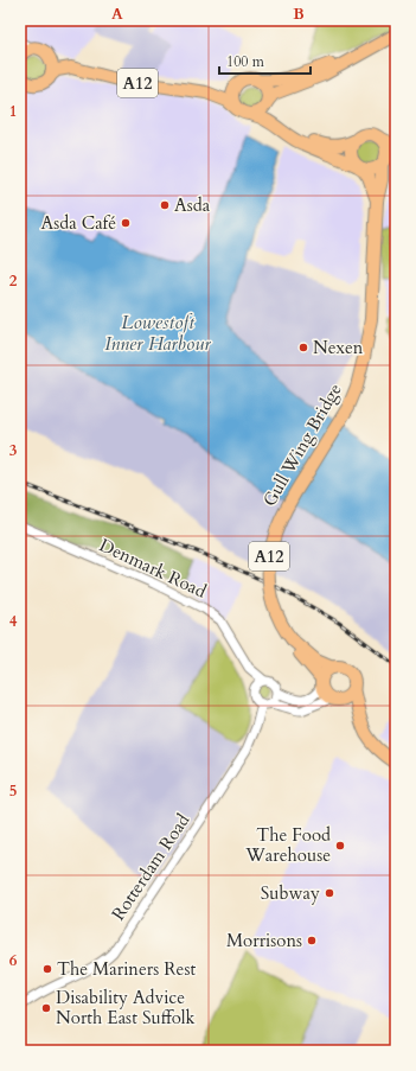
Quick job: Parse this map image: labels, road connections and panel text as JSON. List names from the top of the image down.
{
  "streets": {
    "highway": ["A12", "Gull Wing Bridge"],
    "street": ["Denmark Road", "Rotterdam Road"]
  },
  "crossings": [
    ["A12", "Gull Wing Bridge"],
    ["Denmark Road", "Rotterdam Road"]
  ],
  "water": ["Lowestoft Inner Harbour"],
  "places": [
    "Asda",
    "Asda Café",
    "Nexen",
    "The Food Warehouse",
    "Subway",
    "Morrisons",
    "The Mariners Rest",
    "Disability Advice North East Suffolk"
  ],
  "scale_bar": "100 m",
  "grid": {
    "columns": ["A", "B"],
    "rows": [
      "1",
      "2",
      "3",
      "4",
      "5",
      "6"
    ]
  }
}
